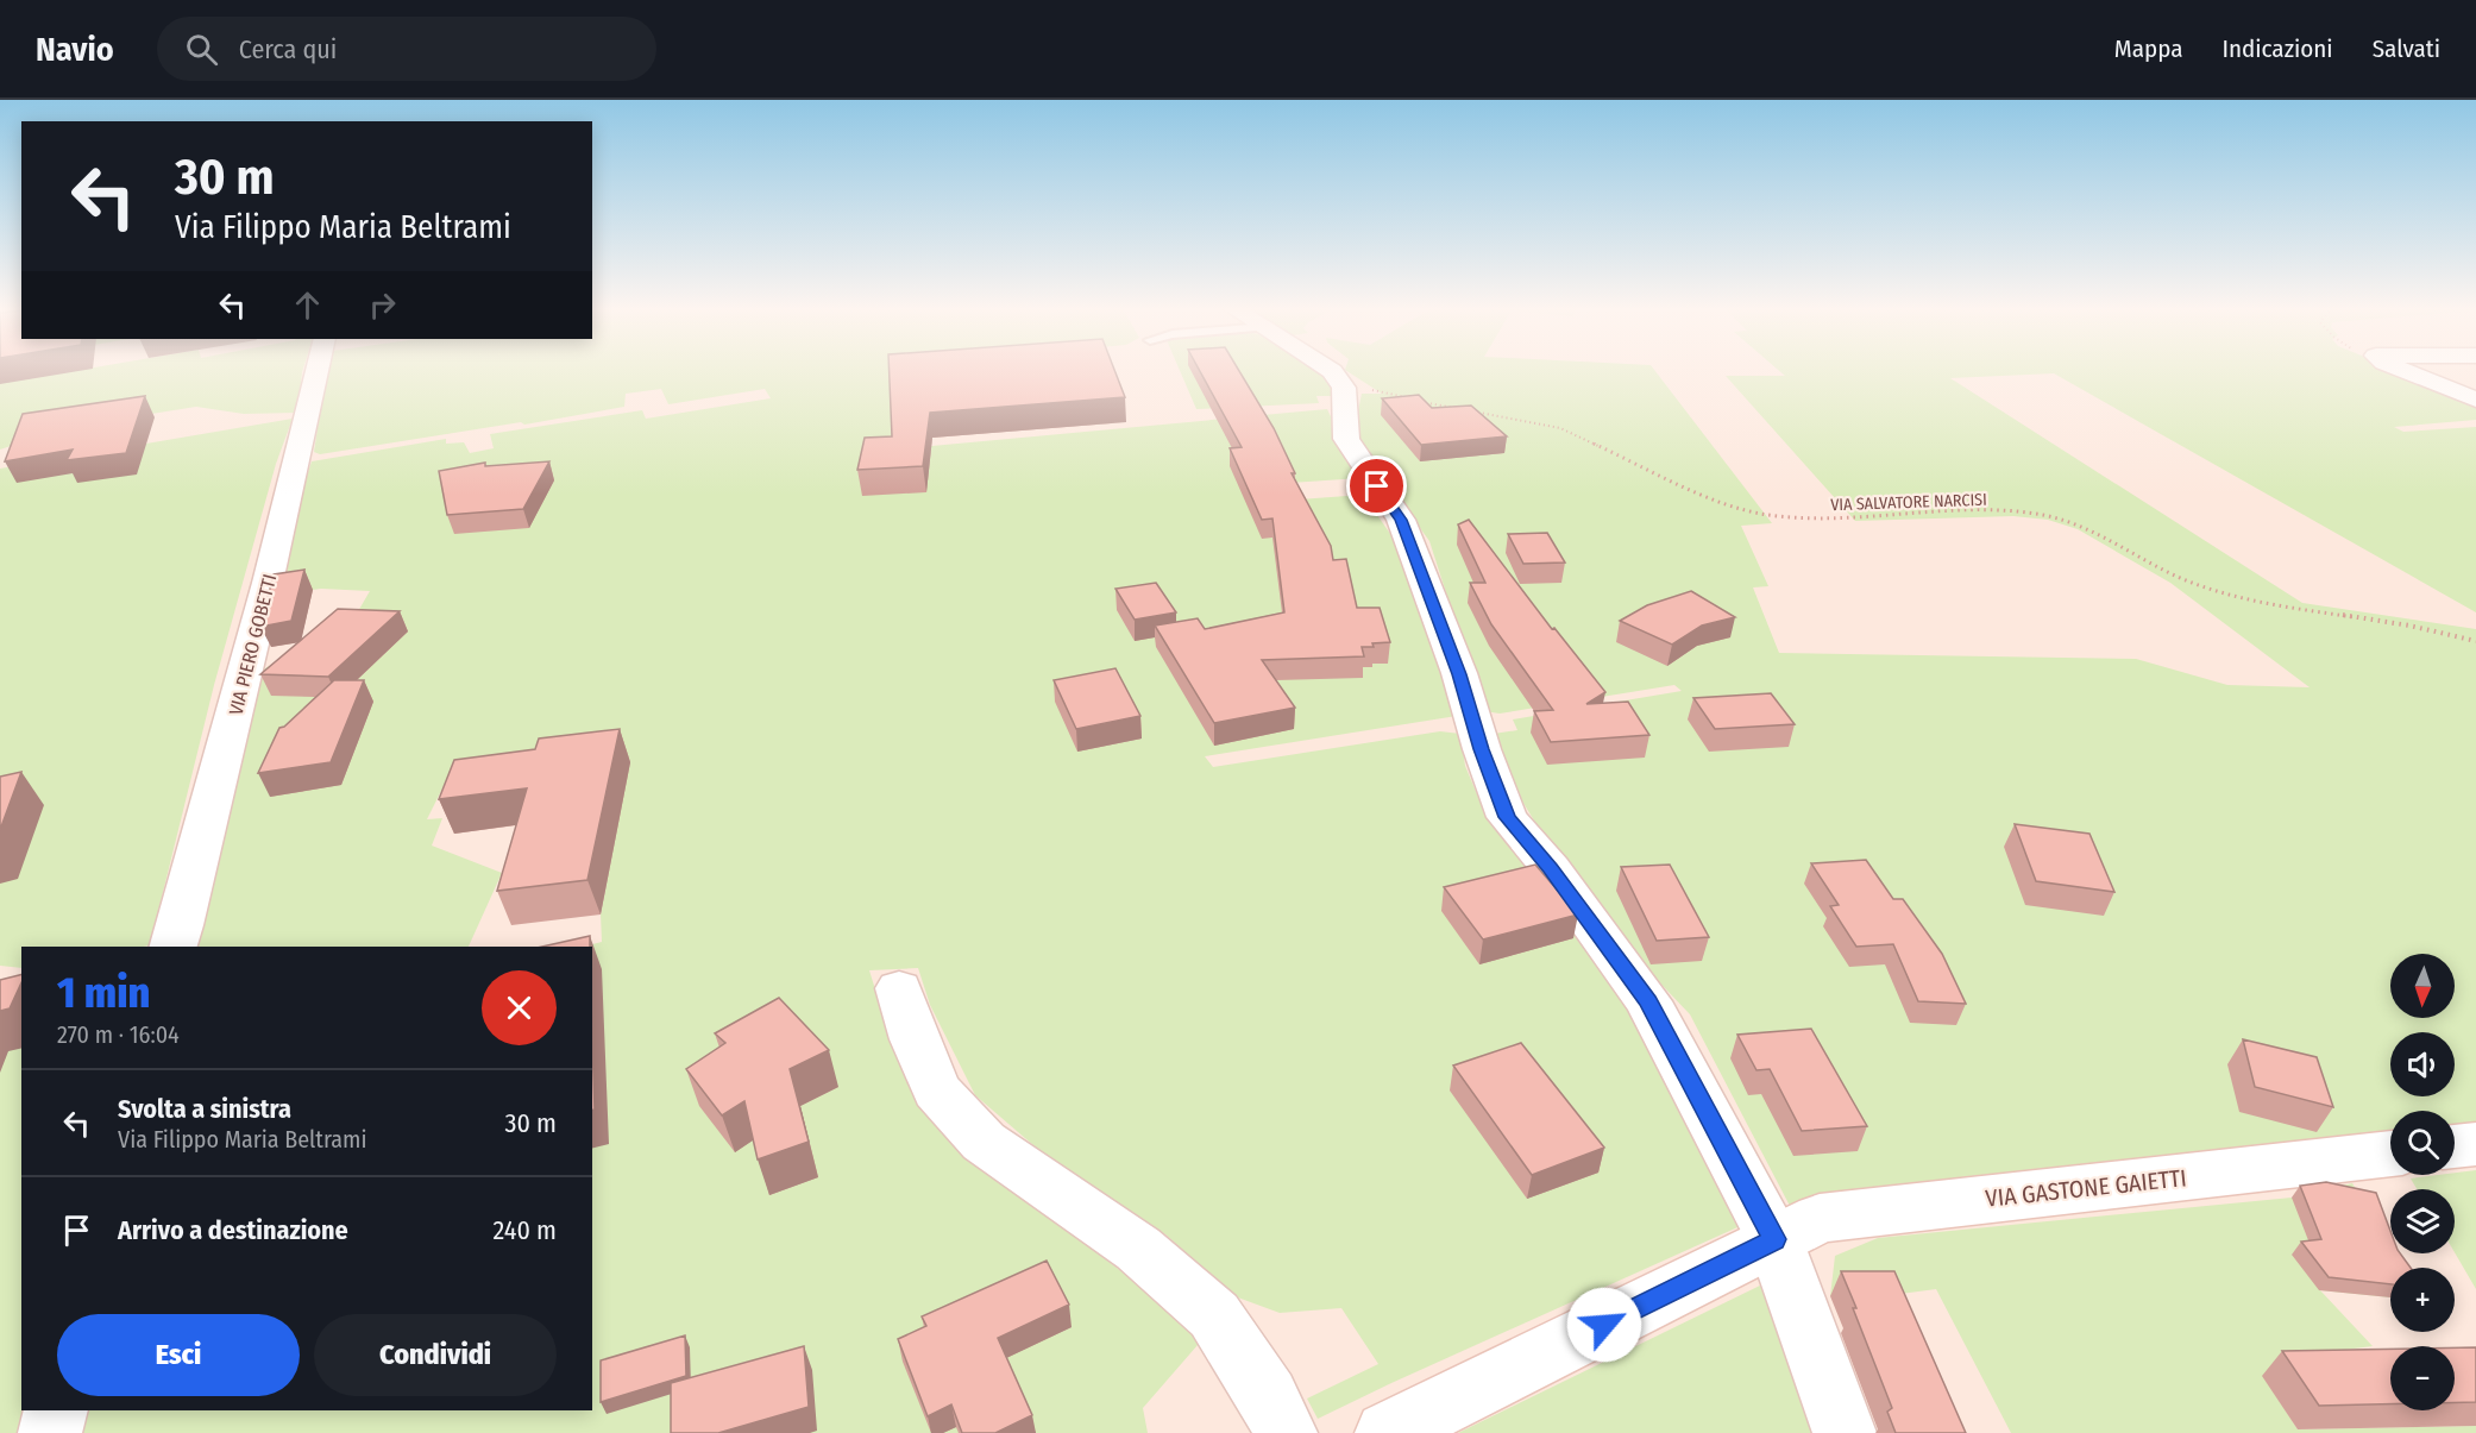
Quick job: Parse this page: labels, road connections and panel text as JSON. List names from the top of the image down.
{
  "streets": {
    "street": ["VIA PIERO GOBETTI", "VIA GASTONE GAIETTI"],
    "path": ["VIA SALVATORE NARCISI"]
  },
  "north": "bottom",
  "page": {
    "header": "Navio",
    "search": "Cerca qui",
    "nav": ["Mappa", "Indicazioni", "Salvati"],
    "turn": ["30 m", "Via Filippo Maria Beltrami"],
    "heading": ["1 min", "270 m · 16:04"],
    "map_buttons": ["+", "−"],
    "list": [
      {
        "name": "Svolta a sinistra",
        "note": "Via Filippo Maria Beltrami",
        "value": "30 m"
      },
      {
        "name": "Arrivo a destinazione",
        "value": "240 m"
      }
    ],
    "buttons": ["Esci", "Condividi"]
  }
}
